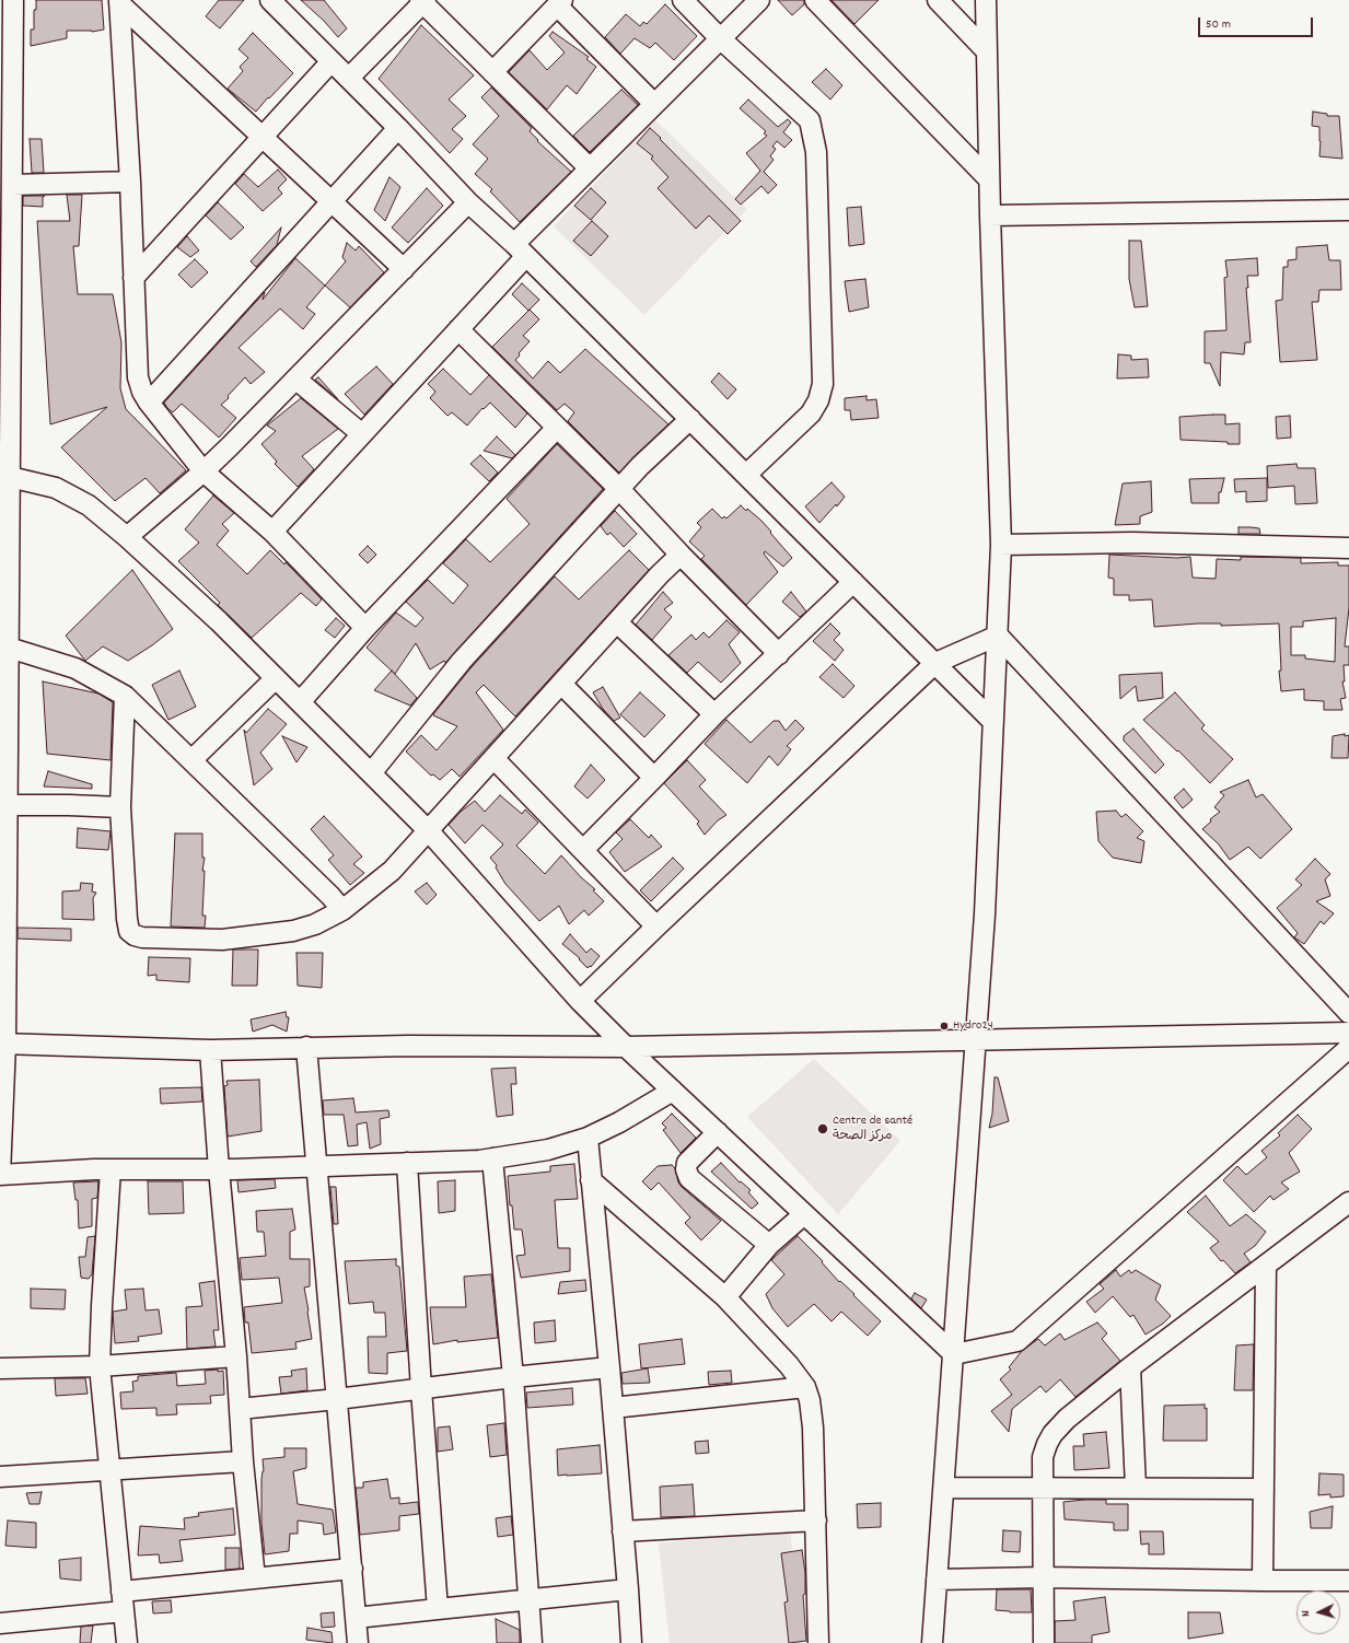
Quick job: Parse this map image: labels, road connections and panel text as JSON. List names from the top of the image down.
{
  "places": ["Hydro24", "Centre de santé مركز الصحة"],
  "scale_bar": "50 m",
  "north": "left"
}
